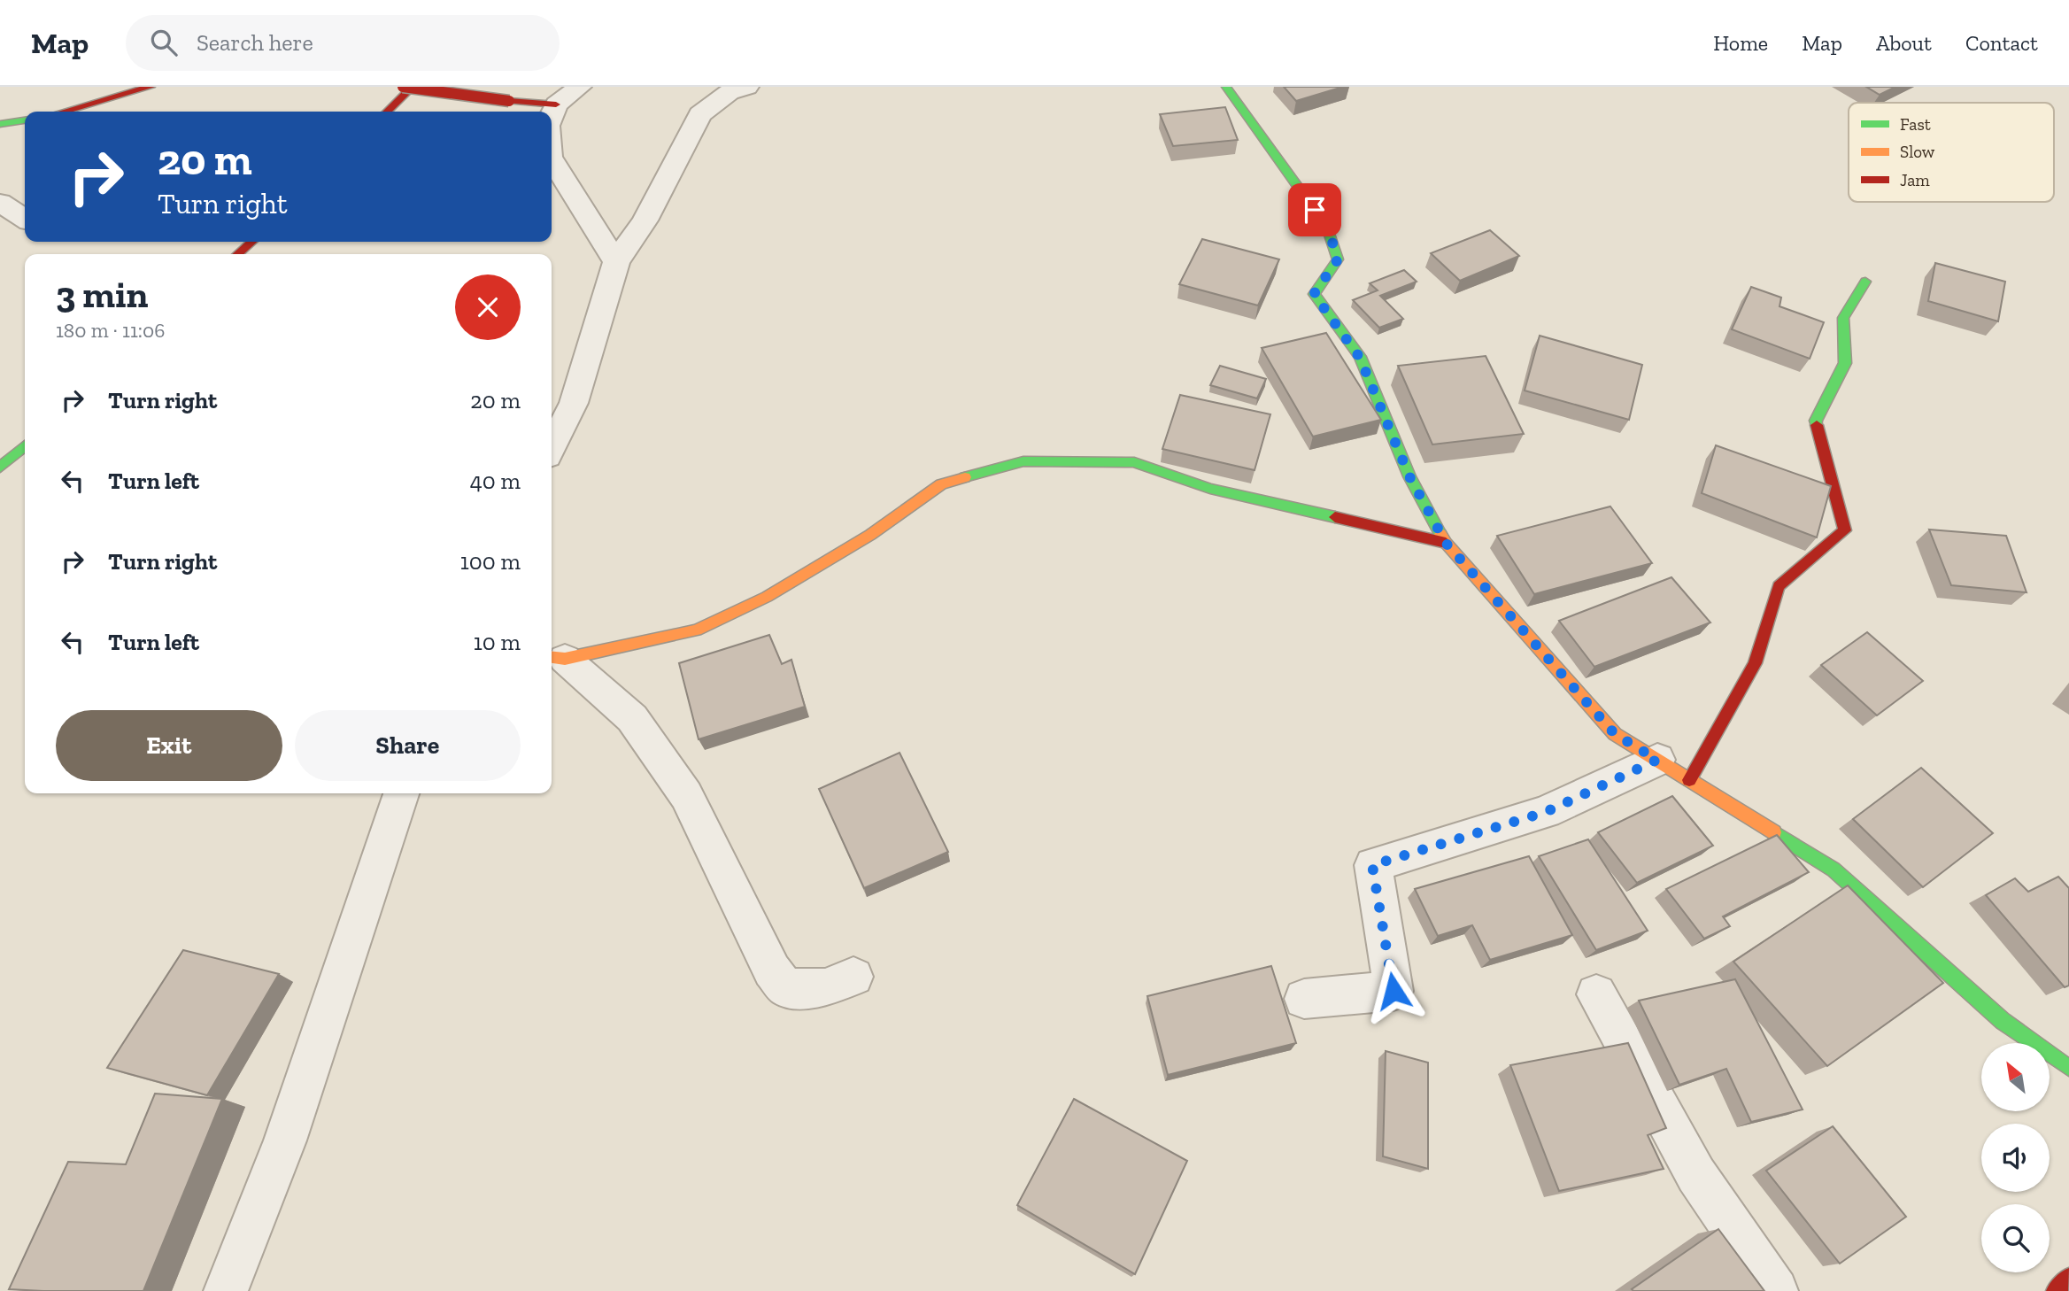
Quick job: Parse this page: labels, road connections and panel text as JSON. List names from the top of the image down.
{
  "legend": ["Fast", "Slow", "Jam"],
  "north": "top left",
  "page": {
    "header": "Map",
    "search": "Search here",
    "nav": [
      "Home",
      "Map",
      "About",
      "Contact"
    ],
    "turn": ["20 m", "Turn right"],
    "heading": ["3 min", "180 m · 11:06"],
    "list": [
      {
        "name": "Turn right",
        "value": "20 m"
      },
      {
        "name": "Turn left",
        "value": "40 m"
      },
      {
        "name": "Turn right",
        "value": "100 m"
      },
      {
        "name": "Turn left",
        "value": "10 m"
      }
    ],
    "buttons": ["Exit", "Share"]
  }
}
